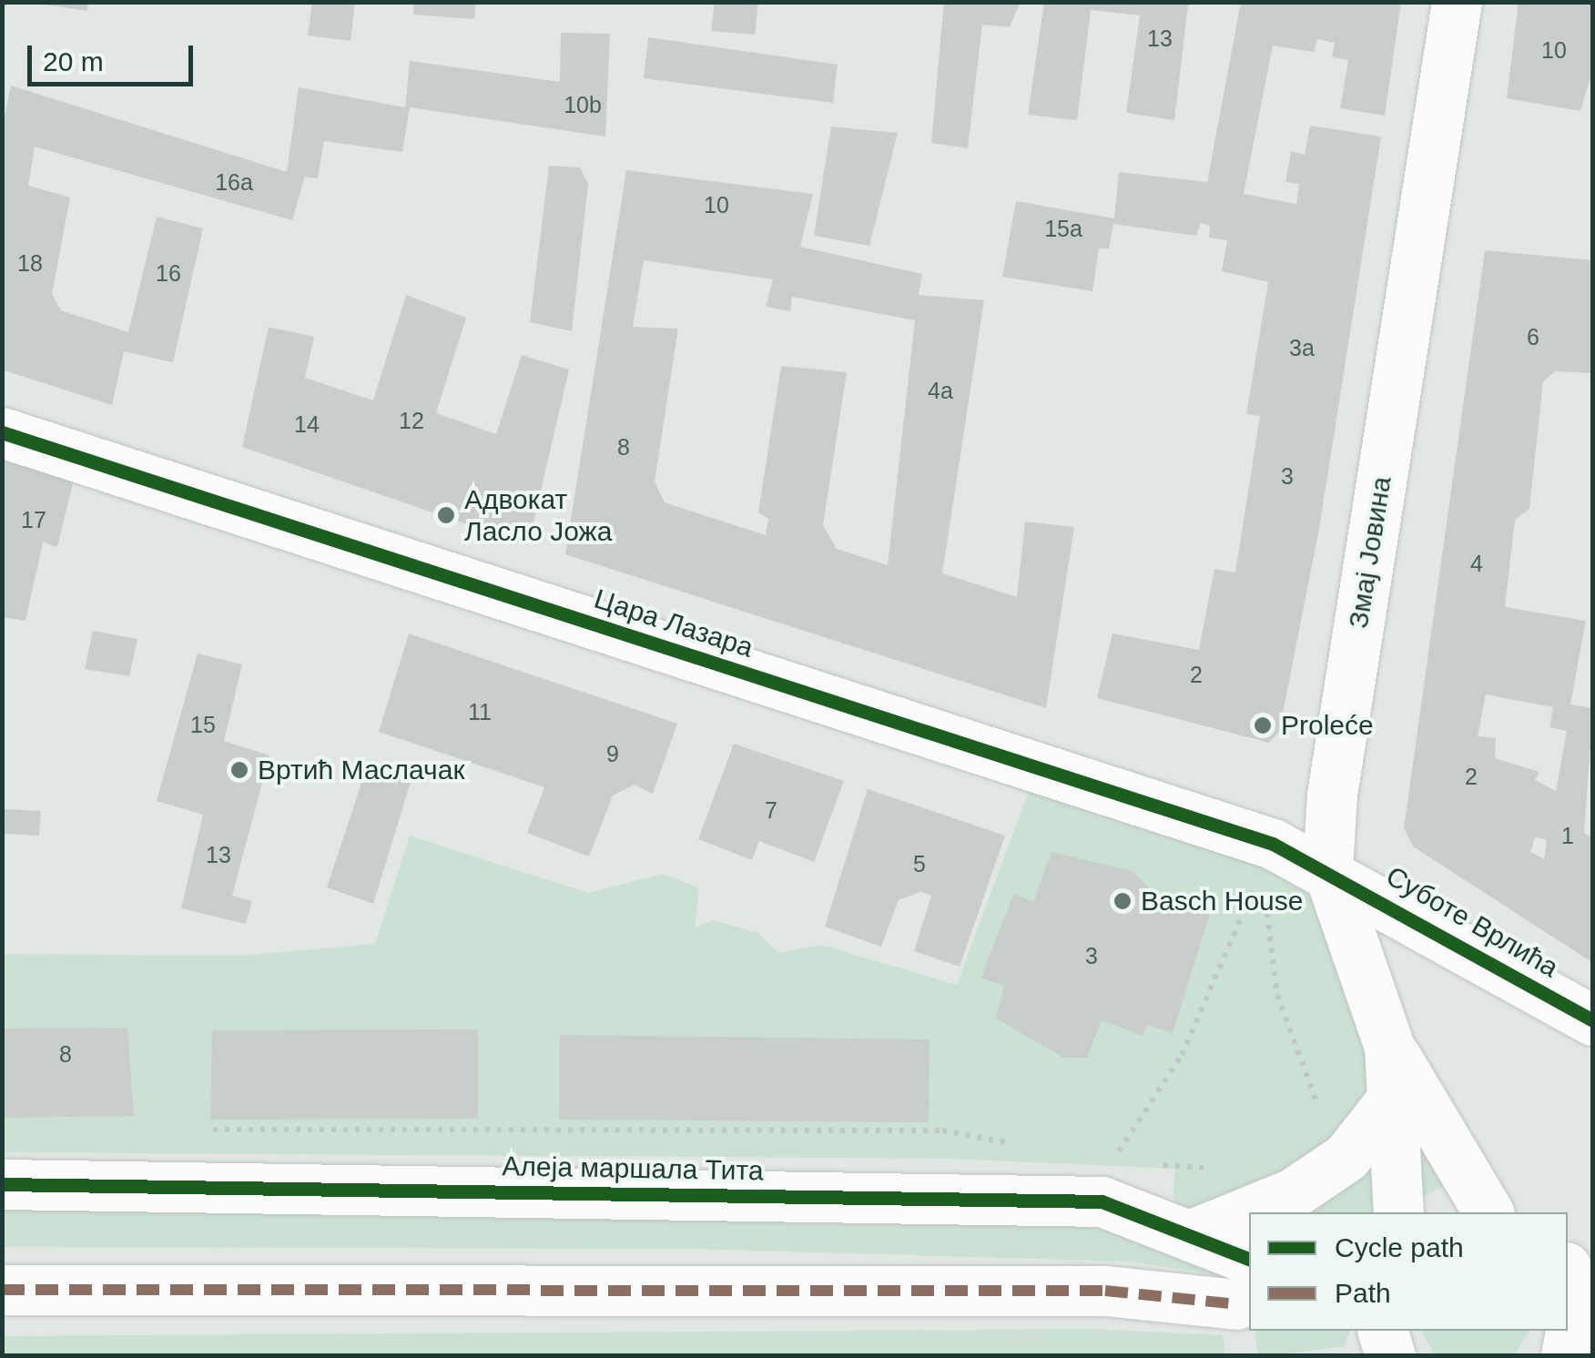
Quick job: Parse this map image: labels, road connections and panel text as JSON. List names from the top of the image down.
{
  "streets": {
    "street": [
      "Змај Јовина",
      "Цара Лазара",
      "Суботе Врлића",
      "Алеја маршала Тита"
    ]
  },
  "crossings": [
    ["Змај Јовина", "Цара Лазара"],
    ["Змај Јовина", "Суботе Врлића"],
    ["Цара Лазара", "Суботе Врлића"]
  ],
  "places": [
    "Адвокат Ласло Јожа",
    "Proleće",
    "Вртић Маслачак",
    "Basch House"
  ],
  "house_numbers": [
    "13",
    "10",
    "10b",
    "16a",
    "10",
    "15a",
    "18",
    "16",
    "6",
    "3a",
    "4a",
    "12",
    "14",
    "8",
    "3",
    "17",
    "4",
    "2",
    "11",
    "15",
    "9",
    "2",
    "7",
    "1",
    "13",
    "5",
    "3",
    "8"
  ],
  "legend": ["Cycle path", "Path"],
  "scale_bar": "20 m"
}
